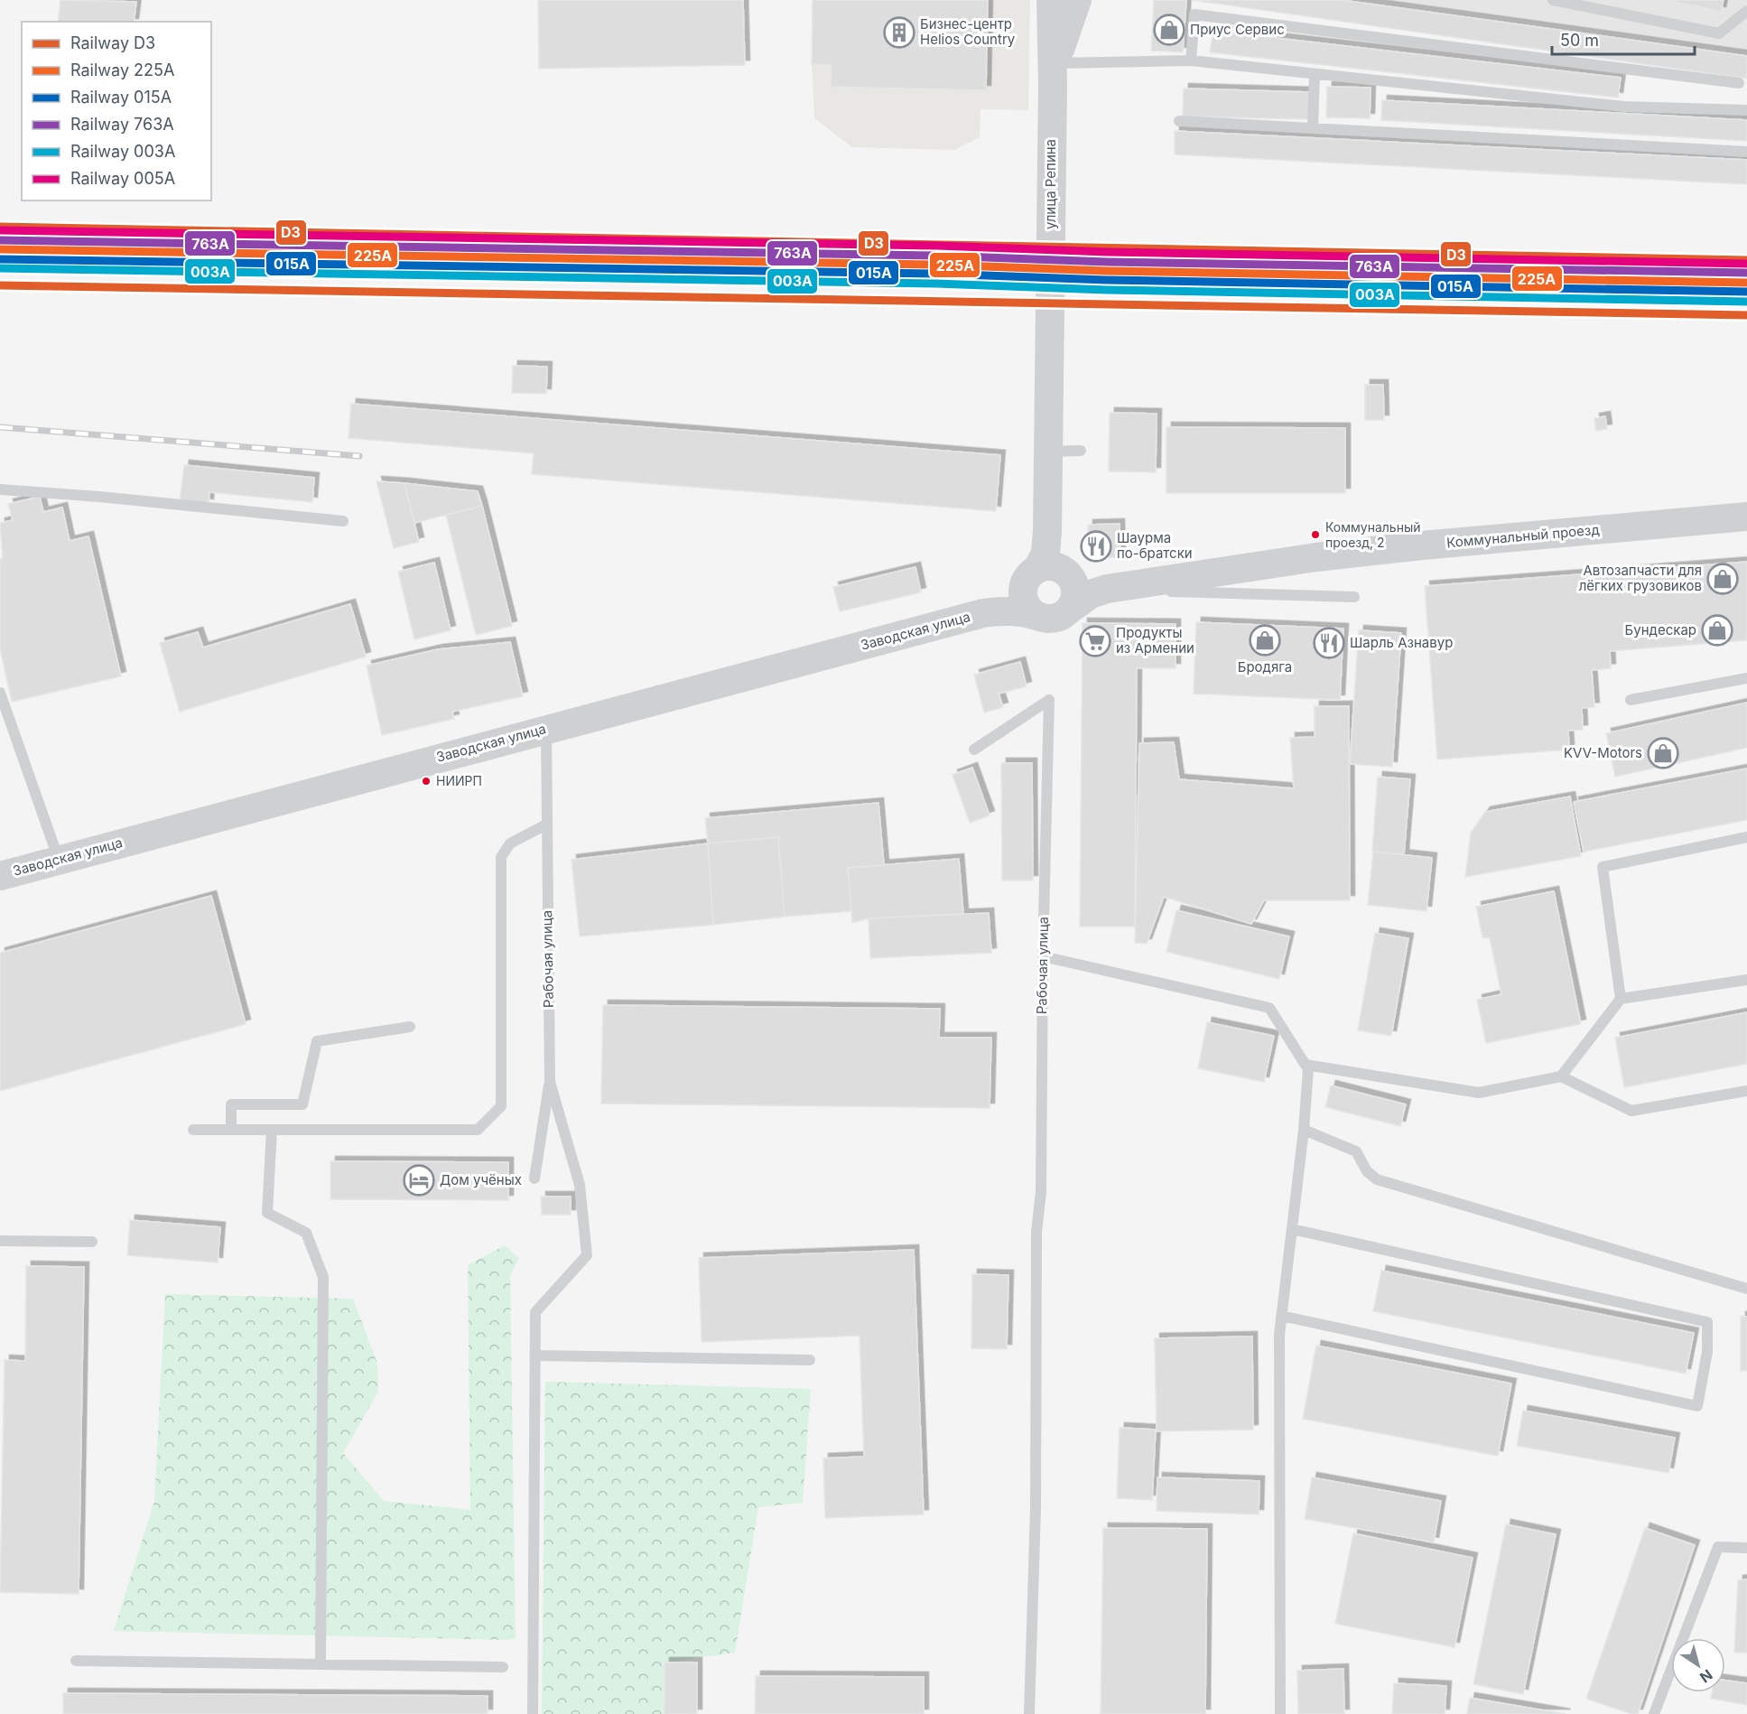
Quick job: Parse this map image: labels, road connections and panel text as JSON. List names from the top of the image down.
{
  "streets": {
    "street": ["улица Репина", "Коммунальный проезд", "Заводская улица"],
    "lane": ["Рабочая улица"]
  },
  "crossings": [
    ["улица Репина", "Коммунальный проезд"],
    ["улица Репина", "Заводская улица"],
    ["Коммунальный проезд", "Заводская улица"],
    ["Заводская улица", "Рабочая улица"]
  ],
  "places": {
    "shop": [
      "Приус Сервис",
      "Автозапчасти для лёгких грузовиков",
      "Бундескар",
      "Бродяга",
      "KVV-Motors"
    ],
    "building": ["Бизнес-центр Helios Country"],
    "other": ["Коммунальный проезд, 2", "НИИРП"],
    "restaurant": ["Шаурма по-братски", "Шарль Азнавур"],
    "supermarket": ["Продукты из Армении"],
    "hotel": ["Дом учёных"]
  },
  "lines": [
    "rail line D3",
    "rail line 005А",
    "rail line 763А",
    "rail line 225А",
    "rail line 015А",
    "rail line 003А"
  ],
  "legend": [
    "Railway D3",
    "Railway 225А",
    "Railway 015А",
    "Railway 763А",
    "Railway 003А",
    "Railway 005А"
  ],
  "scale_bar": "50 m",
  "north": "bottom right"
}
